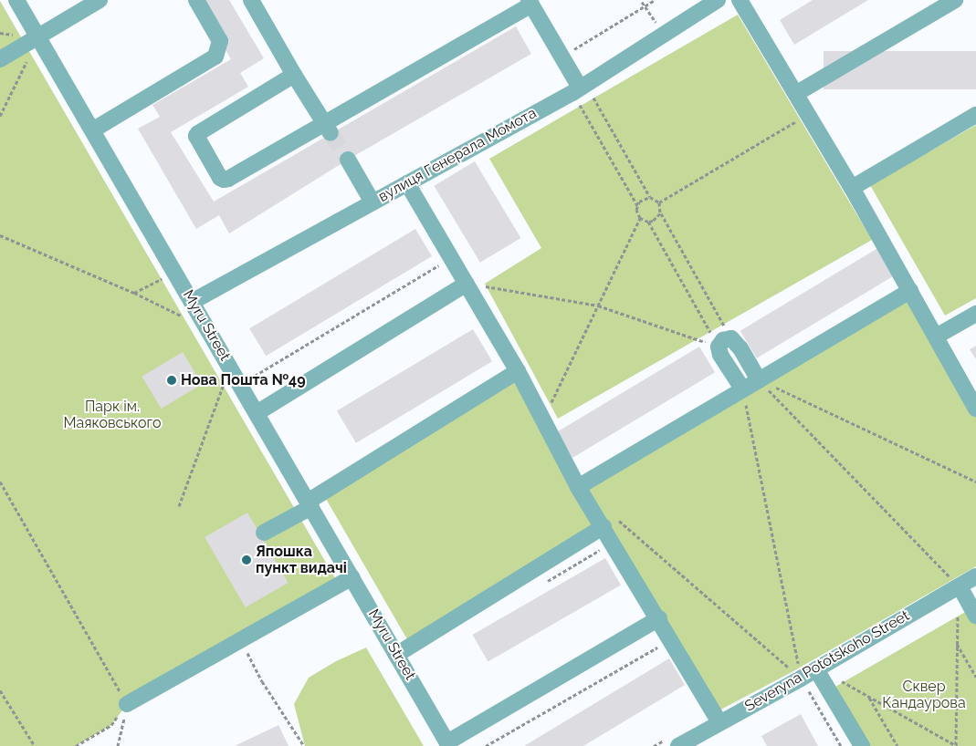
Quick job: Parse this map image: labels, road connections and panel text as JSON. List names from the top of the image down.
{
  "streets": {
    "street": ["вулиця Генерала Момота", "Myru Street", "Severyna Pototskoho Street"]
  },
  "crossings": [
    ["вулиця Генерала Момота", "Myru Street"]
  ],
  "parks": ["Парк ім. Маяковського", "Сквер Кандаурова"],
  "places": ["Нова Пошта №49", "Япошка пункт видачі"]
}
